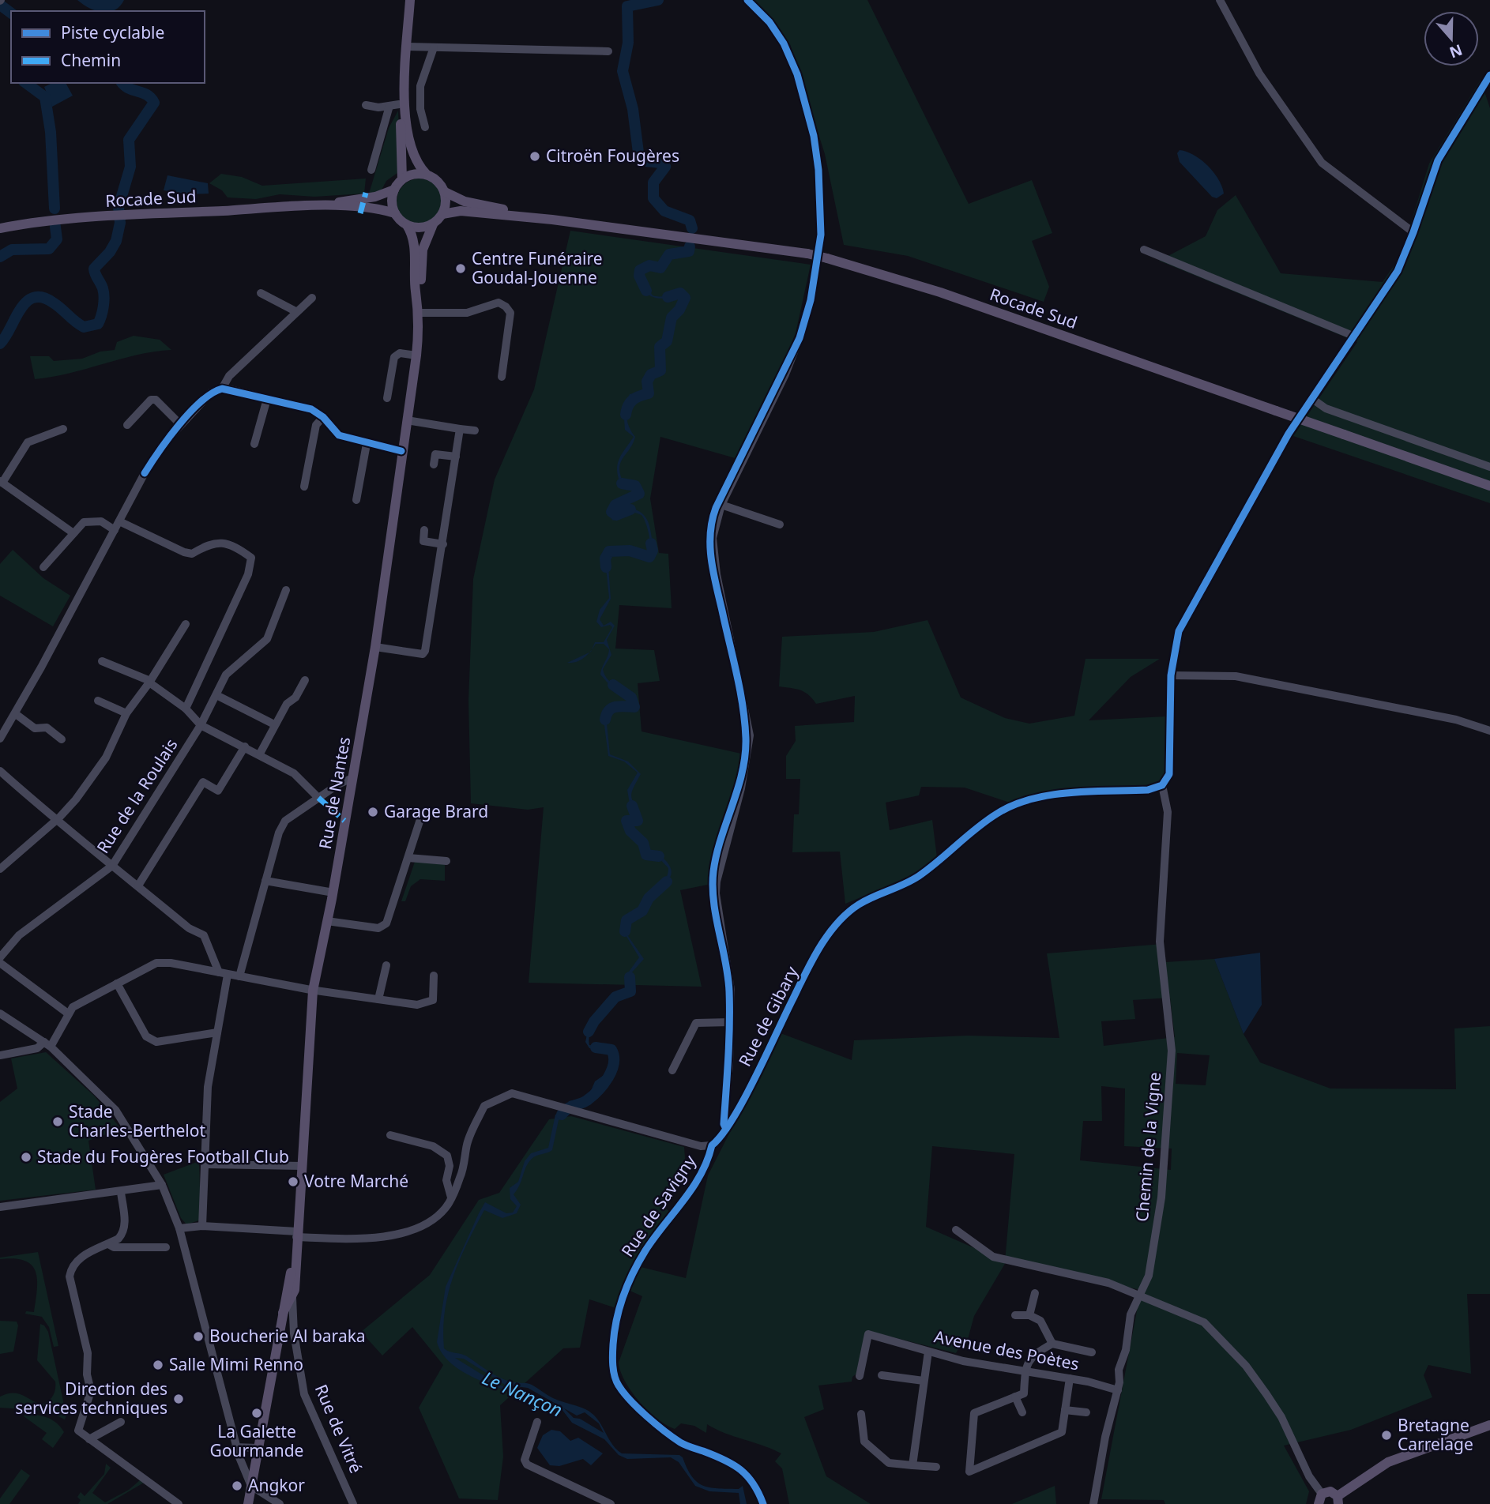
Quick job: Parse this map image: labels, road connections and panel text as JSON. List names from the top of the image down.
{
  "streets": {
    "main road": ["Rocade Sud", "Rue de Nantes"],
    "street": [
      "Rue de la Roulais",
      "Rue de Gibary",
      "Chemin de la Vigne",
      "Rue de Savigny",
      "Avenue des Poètes",
      "Rue de Vitré"
    ]
  },
  "crossings": [
    ["Rocade Sud", "Rue de Nantes"],
    ["Rue de Nantes", "Rue de Vitré"],
    ["Rue de Gibary", "Chemin de la Vigne"],
    ["Rue de Gibary", "Rue de Savigny"],
    ["Chemin de la Vigne", "Avenue des Poètes"]
  ],
  "water": ["Le Nançon"],
  "places": [
    "Citroën Fougères",
    "Centre Funéraire Goudal-Jouenne",
    "Garage Brard",
    "Stade Charles-Berthelot",
    "Stade du Fougères Football Club",
    "Votre Marché",
    "Boucherie Al baraka",
    "Salle Mimi Renno",
    "Direction des services techniques",
    "La Galette Gourmande",
    "Bretagne Carrelage",
    "Angkor"
  ],
  "legend": ["Piste cyclable", "Chemin"],
  "north": "bottom"
}
